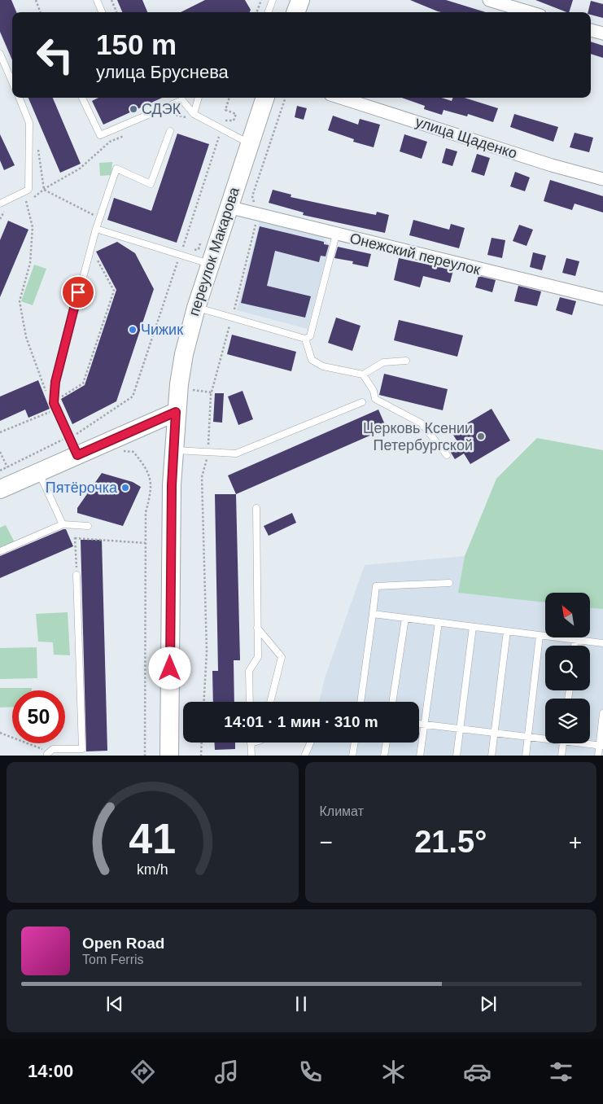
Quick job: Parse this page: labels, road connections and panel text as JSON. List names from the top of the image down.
{
  "streets": {
    "main road": ["переулок Макарова"],
    "street": ["улица Щаденко", "Онежский переулок"]
  },
  "crossings": [
    ["переулок Макарова", "Онежский переулок"]
  ],
  "places": [
    "СДЭК",
    "Чижик",
    "Церковь Ксении Петербургской",
    "Пятёрочка"
  ],
  "north": "top left",
  "page": {
    "turn": ["150 m", "улица Бруснева"],
    "limit": "50",
    "trip": "14:01 · 1 мин · 310 m",
    "tile": "Климат",
    "heat": ["−", "21.5°", "+"],
    "song": ["Open Road", "Tom Ferris"],
    "tabs": "14:00",
    "gauge": ["41", "km/h"]
  }
}
